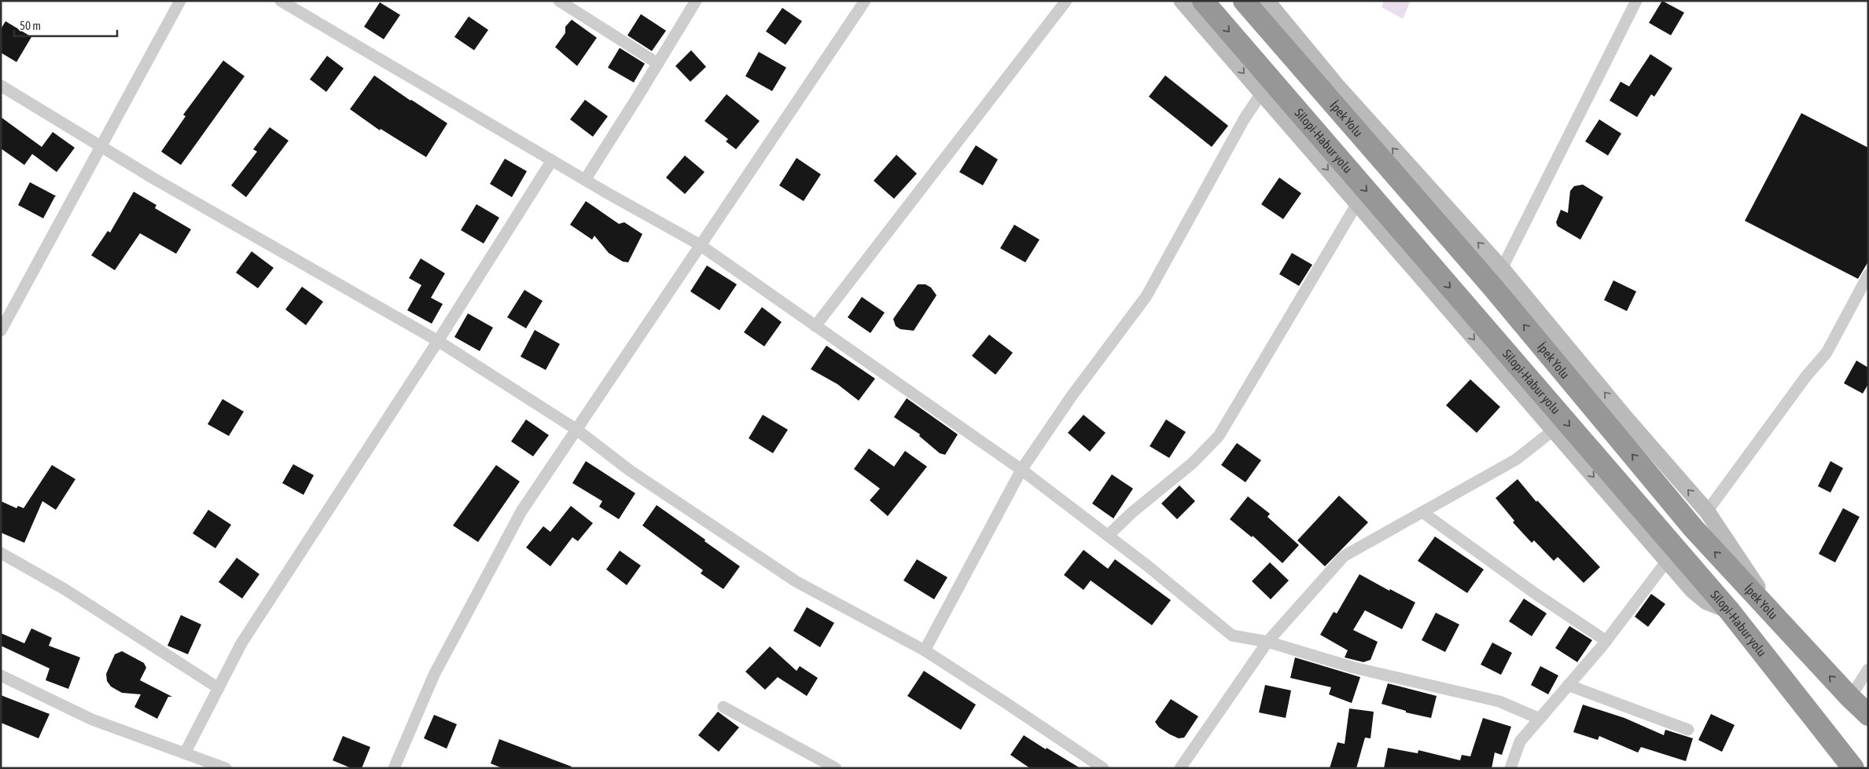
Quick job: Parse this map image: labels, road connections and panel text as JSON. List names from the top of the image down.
{
  "streets": {
    "highway": ["İpek Yolu", "Silopi-Habur yolu"]
  },
  "one_way": ["İpek Yolu", "Silopi-Habur yolu"],
  "scale_bar": "50 m"
}
